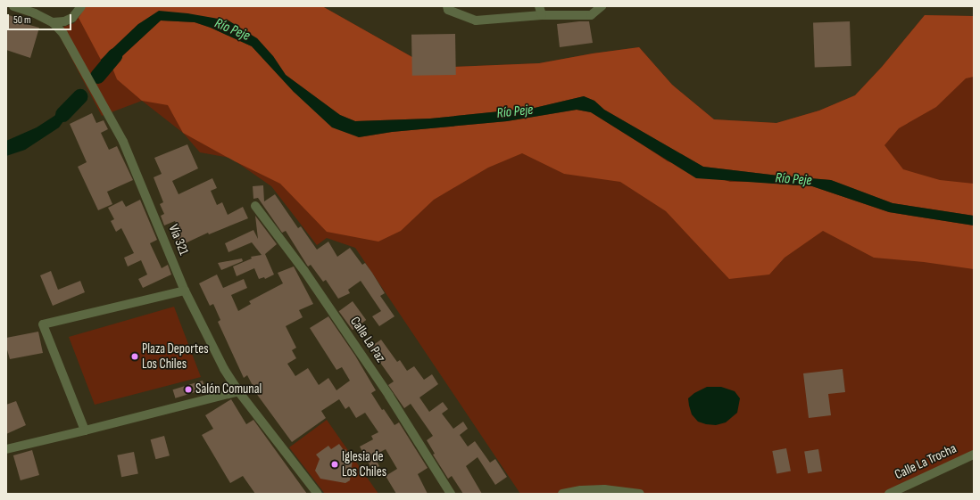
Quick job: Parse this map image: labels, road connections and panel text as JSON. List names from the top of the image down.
{
  "streets": {
    "street": ["Vía 321", "Calle La Paz", "Calle La Trocha"]
  },
  "water": ["Río Peje"],
  "places": ["Plaza Deportes Los Chiles", "Salón Comunal", "Iglesia de Los Chiles"],
  "scale_bar": "50 m"
}
